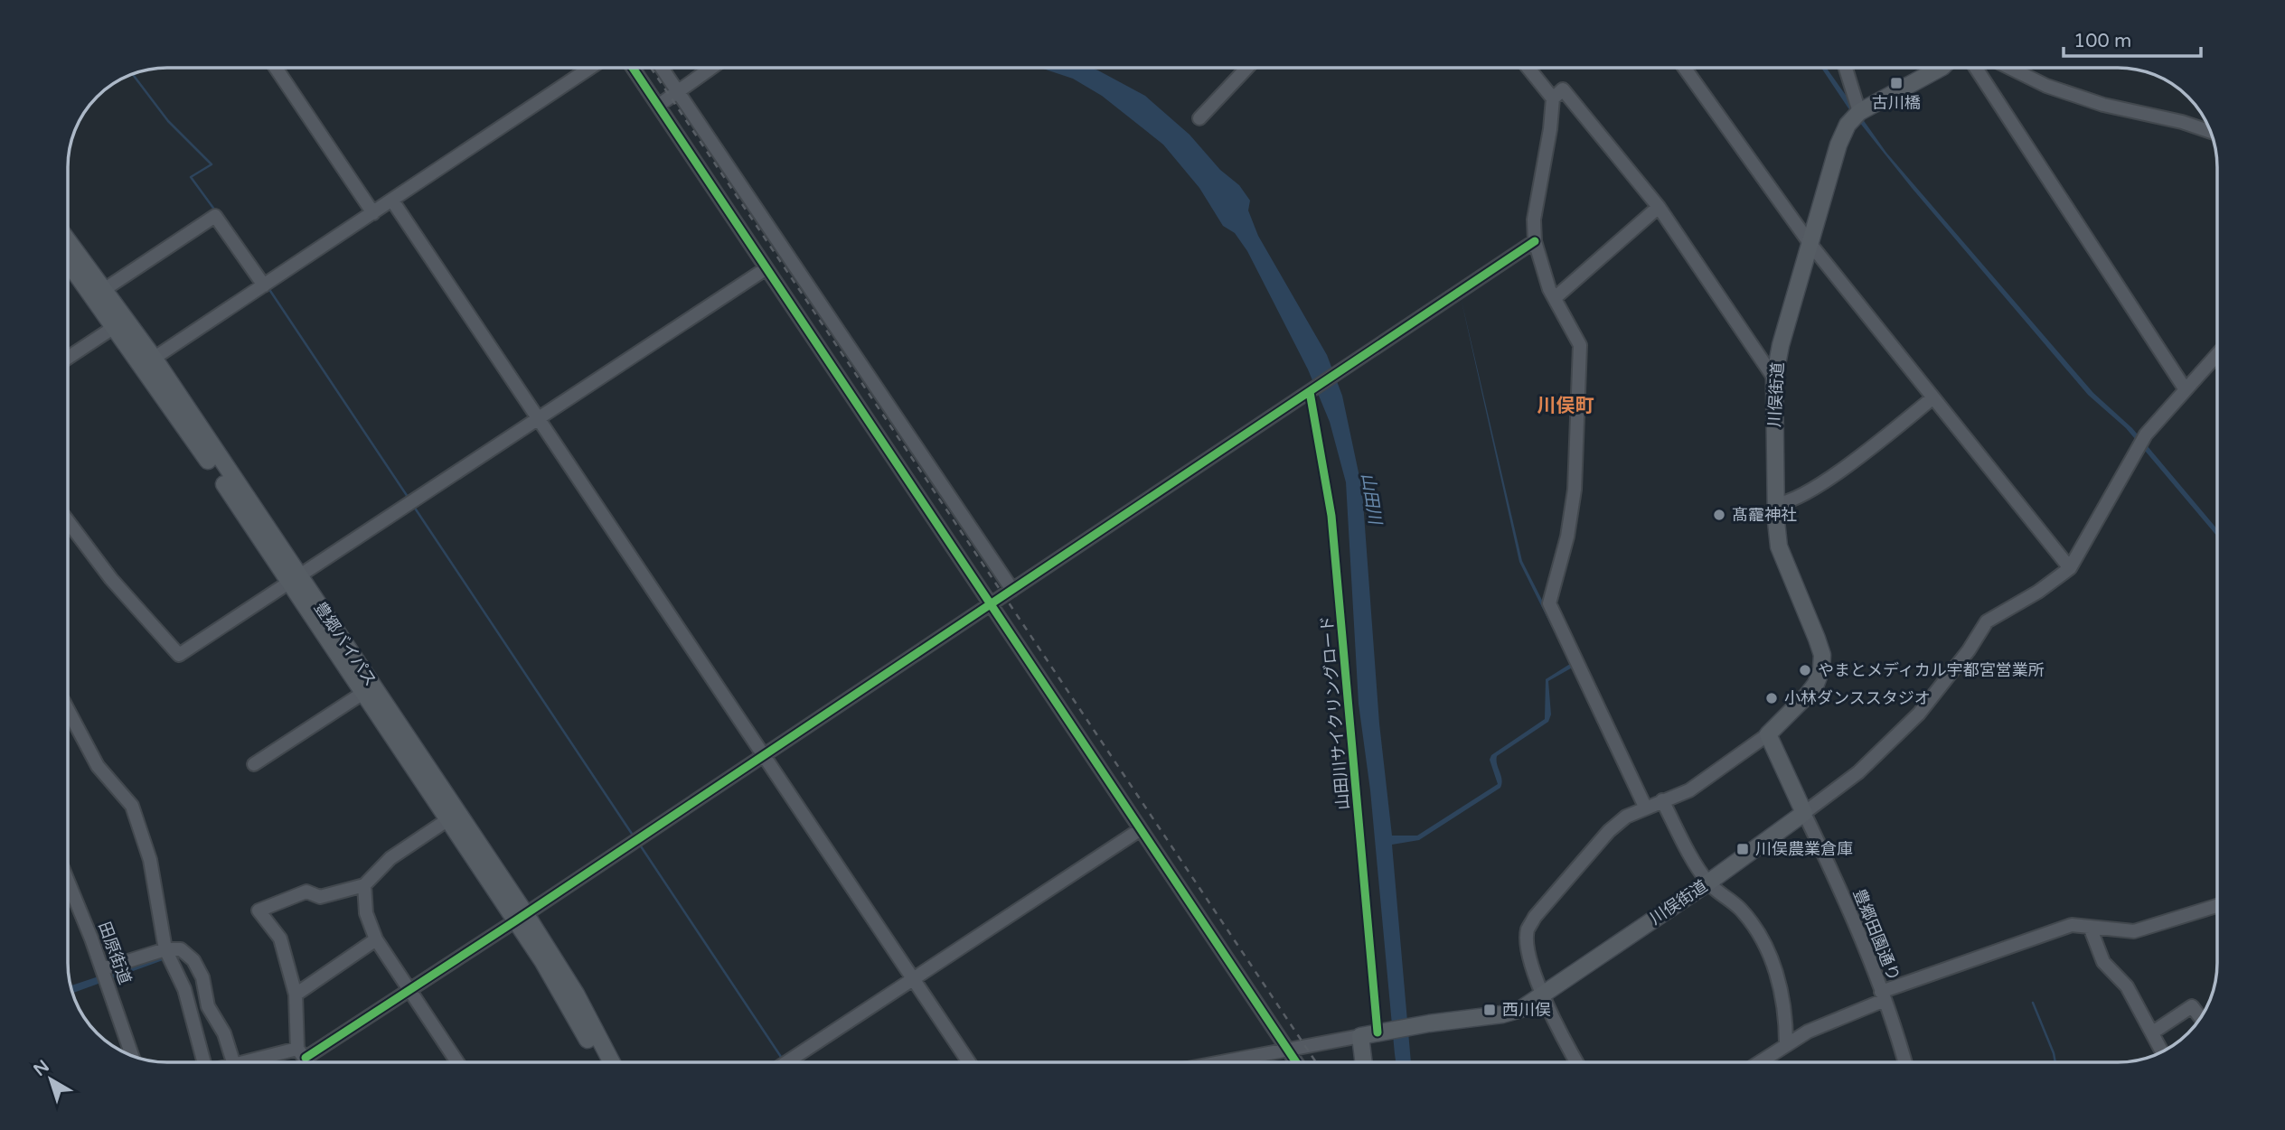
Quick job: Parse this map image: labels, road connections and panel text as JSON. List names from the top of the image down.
{
  "streets": {
    "main road": ["川俣街道", "豊郷バイパス"],
    "street": ["豊郷田園通り", "田原街道"],
    "cycle path": ["山田川サイクリングロード"]
  },
  "crossings": [
    ["川俣街道", "豊郷田園通り"]
  ],
  "districts": ["川俣町"],
  "water": ["山田川"],
  "places": {
    "transit": ["古川橋", "川俣農業倉庫", "西川俣"],
    "other": ["髙靇神社", "やまとメディカル宇都宮営業所", "小林ダンススタジオ"]
  },
  "scale_bar": "100 m",
  "north": "top left"
}
